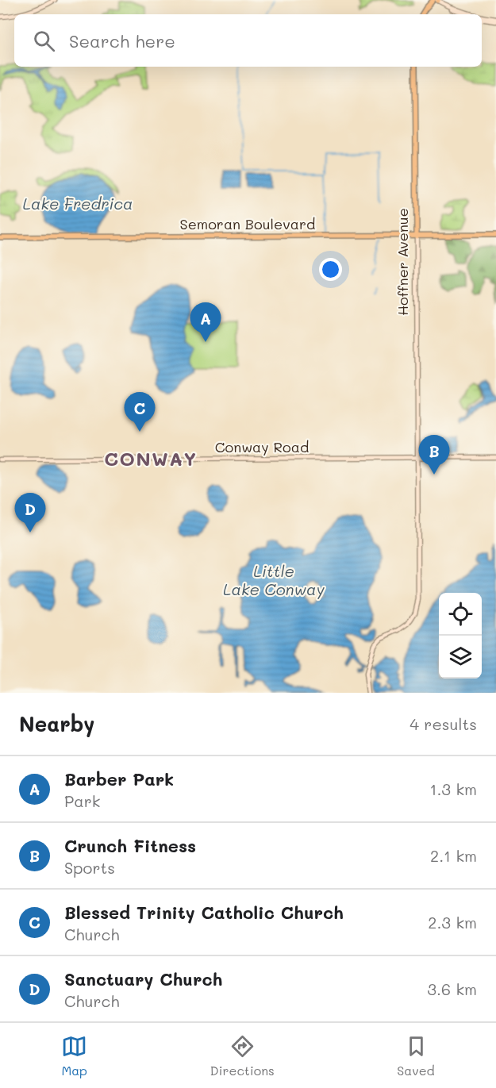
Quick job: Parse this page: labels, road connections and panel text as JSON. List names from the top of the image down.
{
  "streets": {
    "main road": ["Semoran Boulevard", "Hoffner Avenue", "Conway Road"]
  },
  "crossings": [
    ["Semoran Boulevard", "Hoffner Avenue"],
    ["Hoffner Avenue", "Conway Road"]
  ],
  "districts": ["CONWAY"],
  "water": ["Lake Fredrica", "Little Lake Conway"],
  "page": {
    "search": "Search here",
    "pins": [
      "A",
      "C",
      "B",
      "D"
    ],
    "heading": ["Nearby", "4 results"],
    "list": [
      {
        "mark": "A",
        "name": "Barber Park",
        "note": "Park",
        "value": "1.3 km"
      },
      {
        "mark": "B",
        "name": "Crunch Fitness",
        "note": "Sports",
        "value": "2.1 km"
      },
      {
        "mark": "C",
        "name": "Blessed Trinity Catholic Church",
        "note": "Church",
        "value": "2.3 km"
      },
      {
        "mark": "D",
        "name": "Sanctuary Church",
        "note": "Church",
        "value": "3.6 km"
      }
    ],
    "nav": ["Map", "Directions", "Saved"]
  }
}
